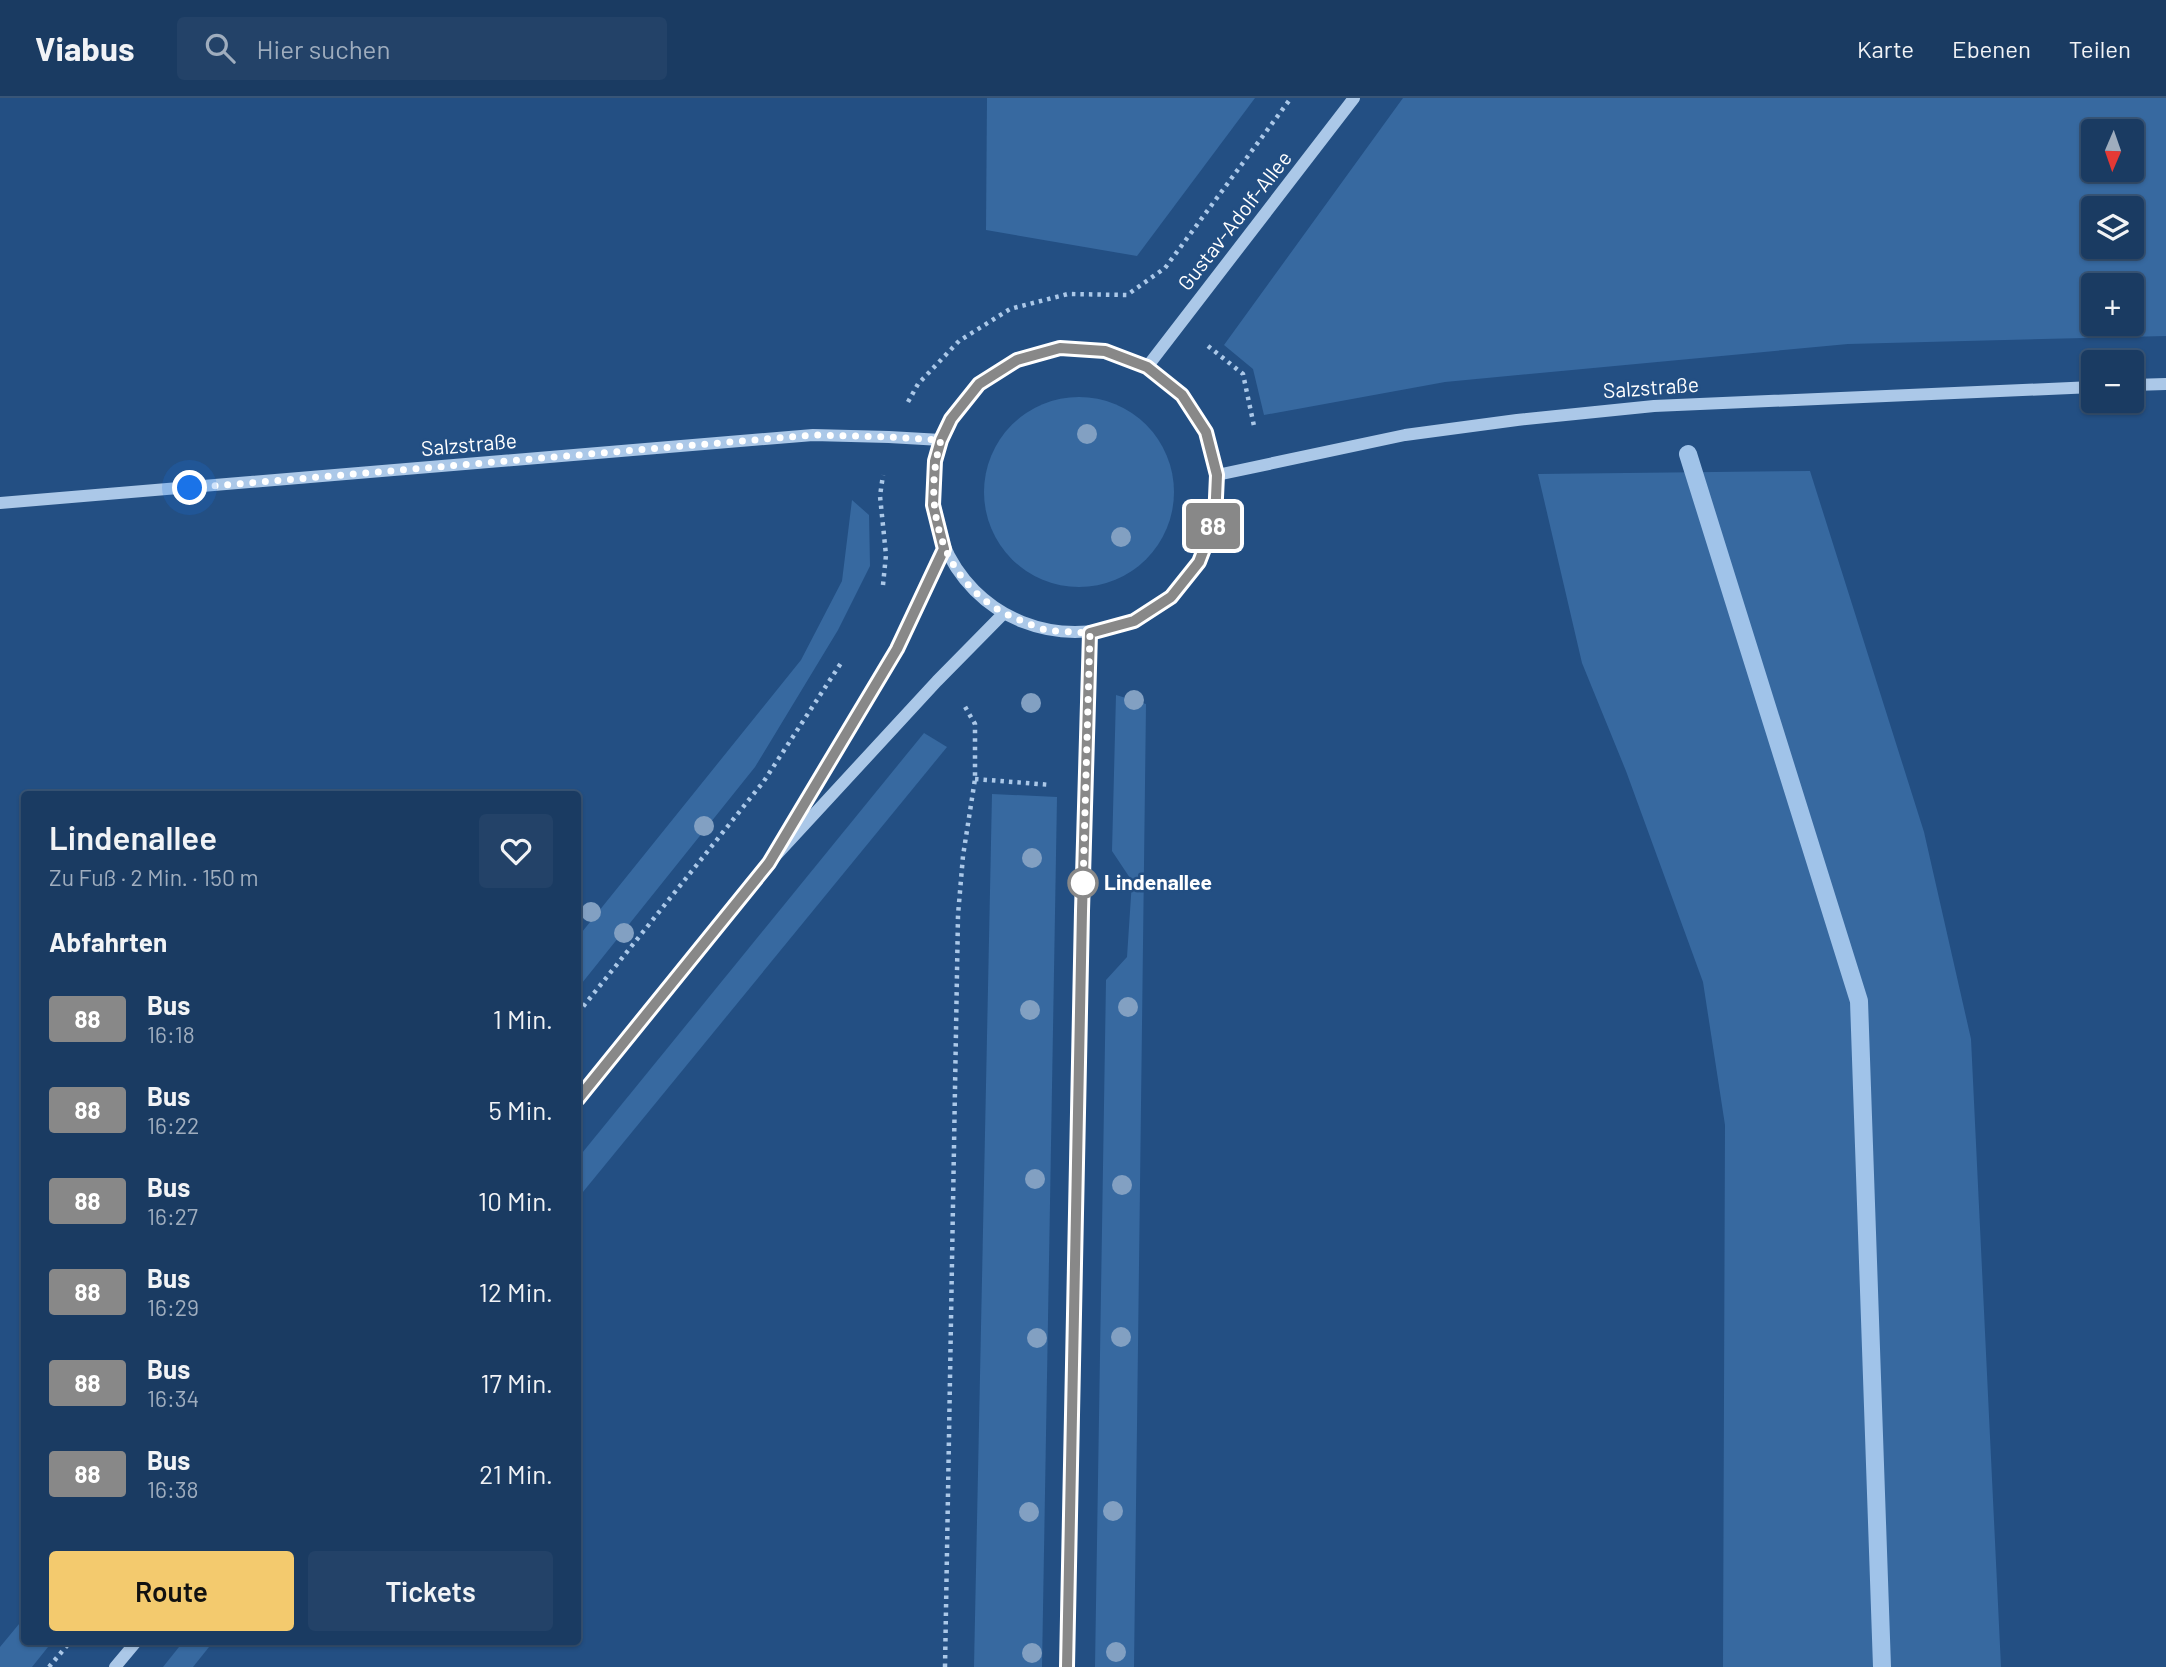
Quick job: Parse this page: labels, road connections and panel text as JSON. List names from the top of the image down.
{
  "streets": {
    "street": ["Gustav-Adolf-Allee", "Salzstraße"]
  },
  "places": ["Lindenallee"],
  "lines": ["bus line 88"],
  "north": "bottom",
  "page": {
    "header": "Viabus",
    "search": "Hier suchen",
    "nav": ["Karte", "Ebenen", "Teilen"],
    "on_map": "88",
    "map_buttons": ["+", "−"],
    "heading": [
      ["Lindenallee", "Zu Fuß · 2 Min. · 150 m"],
      "Abfahrten"
    ],
    "list": [
      {
        "mark": "88",
        "name": "Bus",
        "note": "16:18",
        "value": "1 Min."
      },
      {
        "mark": "88",
        "name": "Bus",
        "note": "16:22",
        "value": "5 Min."
      },
      {
        "mark": "88",
        "name": "Bus",
        "note": "16:27",
        "value": "10 Min."
      },
      {
        "mark": "88",
        "name": "Bus",
        "note": "16:29",
        "value": "12 Min."
      },
      {
        "mark": "88",
        "name": "Bus",
        "note": "16:34",
        "value": "17 Min."
      },
      {
        "mark": "88",
        "name": "Bus",
        "note": "16:38",
        "value": "21 Min."
      }
    ],
    "buttons": ["Route", "Tickets"]
  }
}
